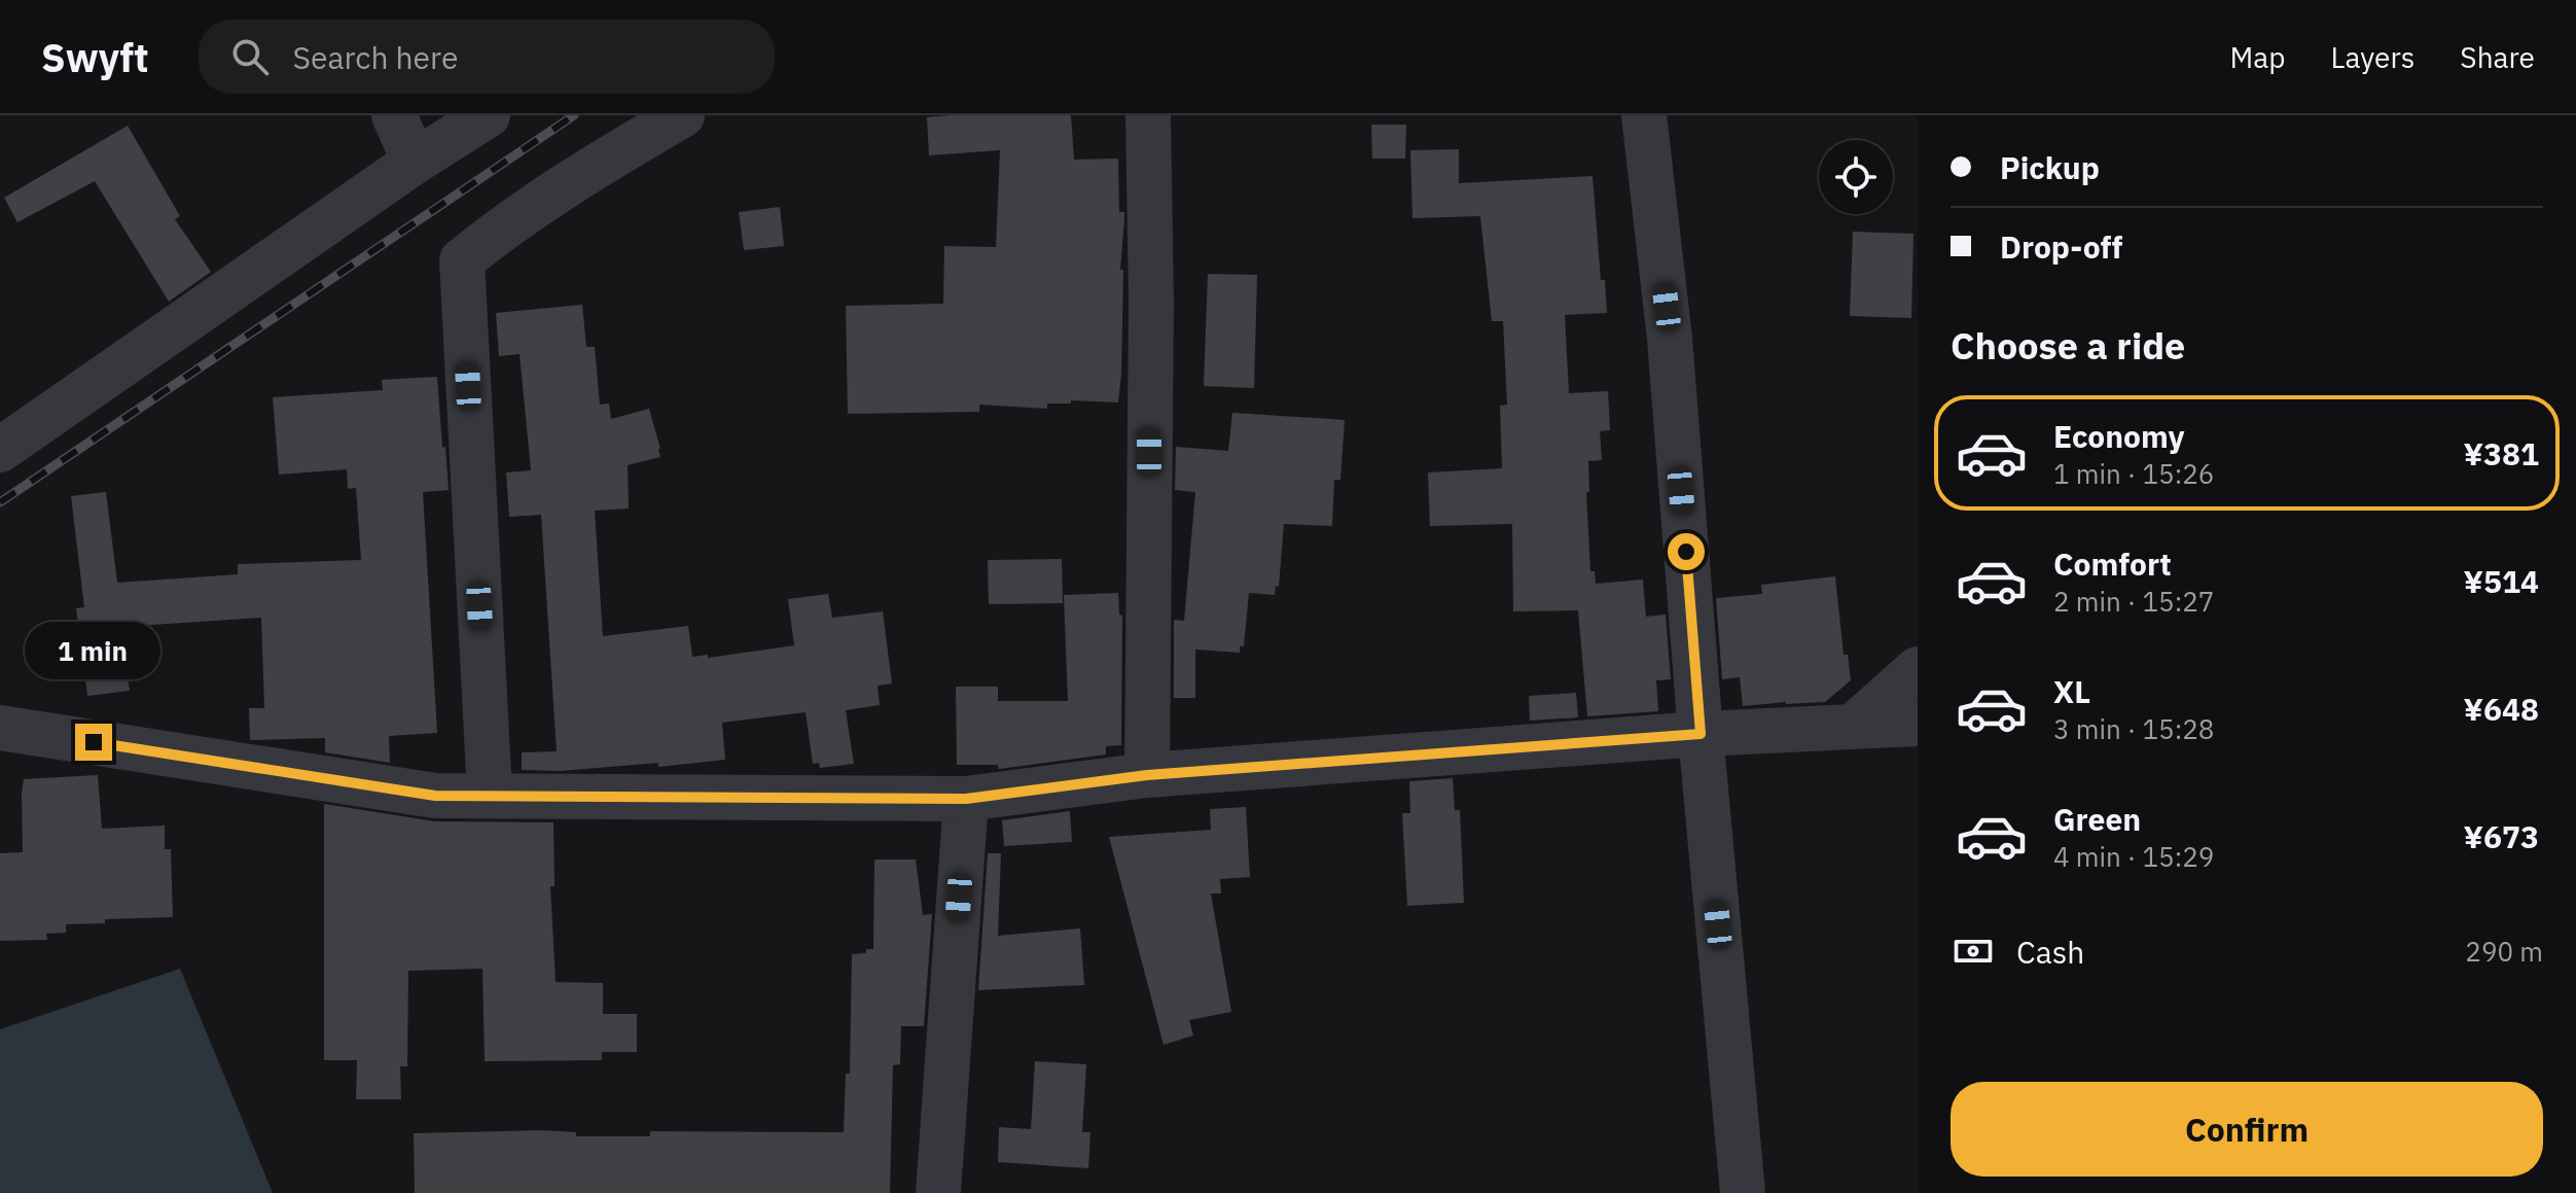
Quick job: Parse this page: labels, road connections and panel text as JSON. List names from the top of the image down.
{
  "page": {
    "header": "Swyft",
    "search": "Search here",
    "nav": ["Map", "Layers", "Share"],
    "banner": ["Pickup", "Drop-off"],
    "heading": "Choose a ride",
    "list": [
      {
        "name": "Economy",
        "note": "1 min · 15:26",
        "value": "¥381"
      },
      {
        "name": "Comfort",
        "note": "2 min · 15:27",
        "value": "¥514"
      },
      {
        "name": "XL",
        "note": "3 min · 15:28",
        "value": "¥648"
      },
      {
        "name": "Green",
        "note": "4 min · 15:29",
        "value": "¥673"
      }
    ],
    "bubble": "1 min",
    "pay": ["Cash", "290 m"],
    "buttons": "Confirm"
  }
}
